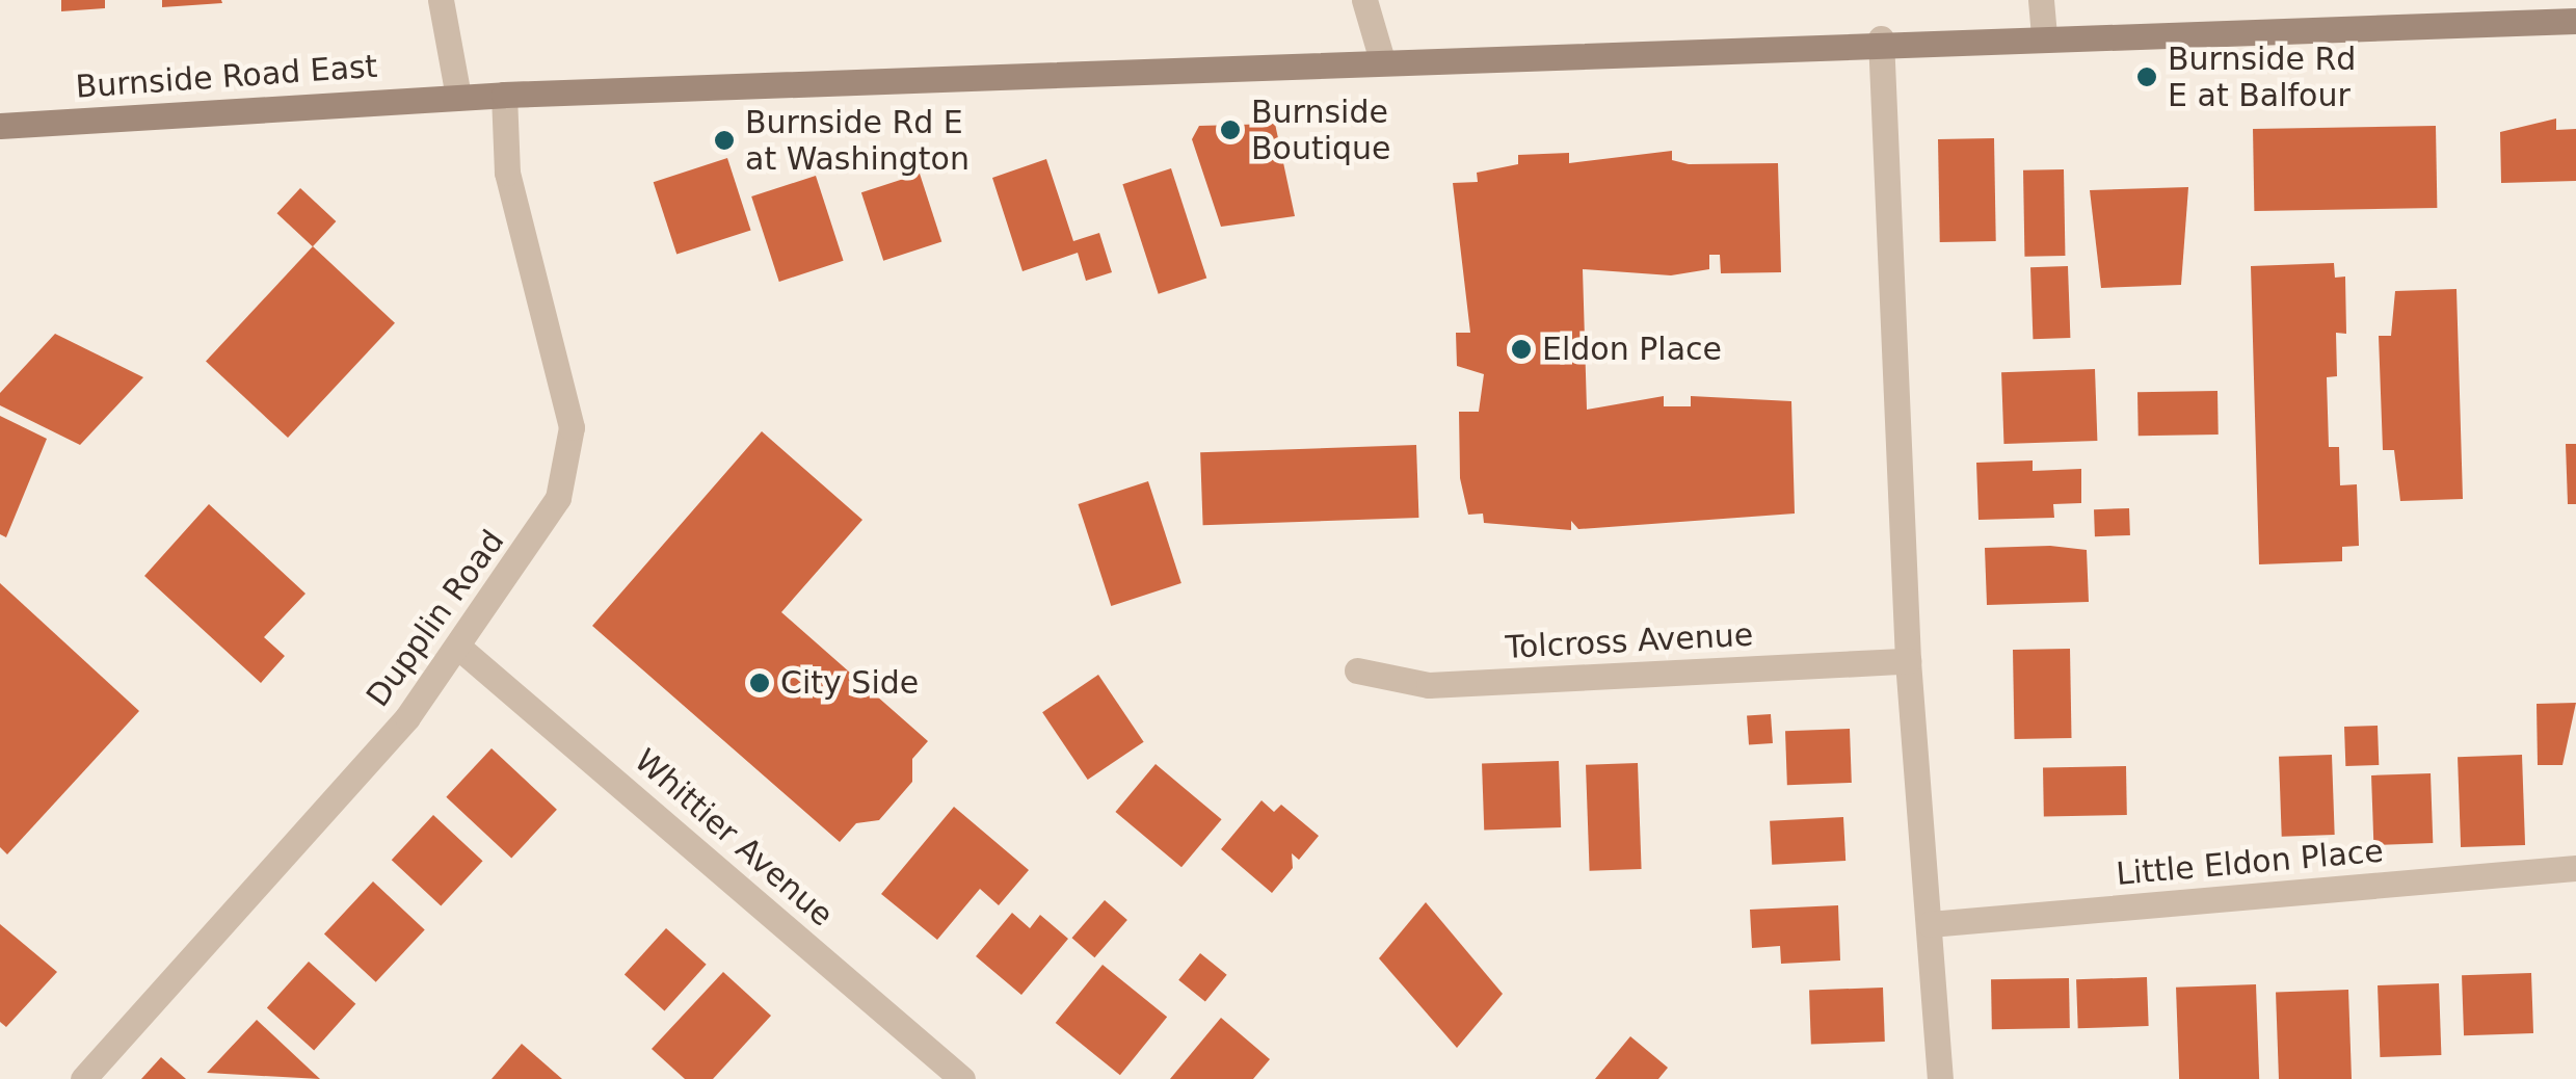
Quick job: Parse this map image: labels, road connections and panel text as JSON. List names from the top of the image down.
{
  "streets": {
    "main road": ["Burnside Road East"],
    "street": [
      "Dupplin Road",
      "Tolcross Avenue",
      "Whittier Avenue",
      "Little Eldon Place"
    ]
  },
  "crossings": [
    ["Burnside Road East", "Dupplin Road"],
    ["Dupplin Road", "Whittier Avenue"]
  ],
  "places": [
    "Burnside Rd E at Balfour",
    "Burnside Boutique",
    "Burnside Rd E at Washington",
    "Eldon Place",
    "City Side"
  ]
}
